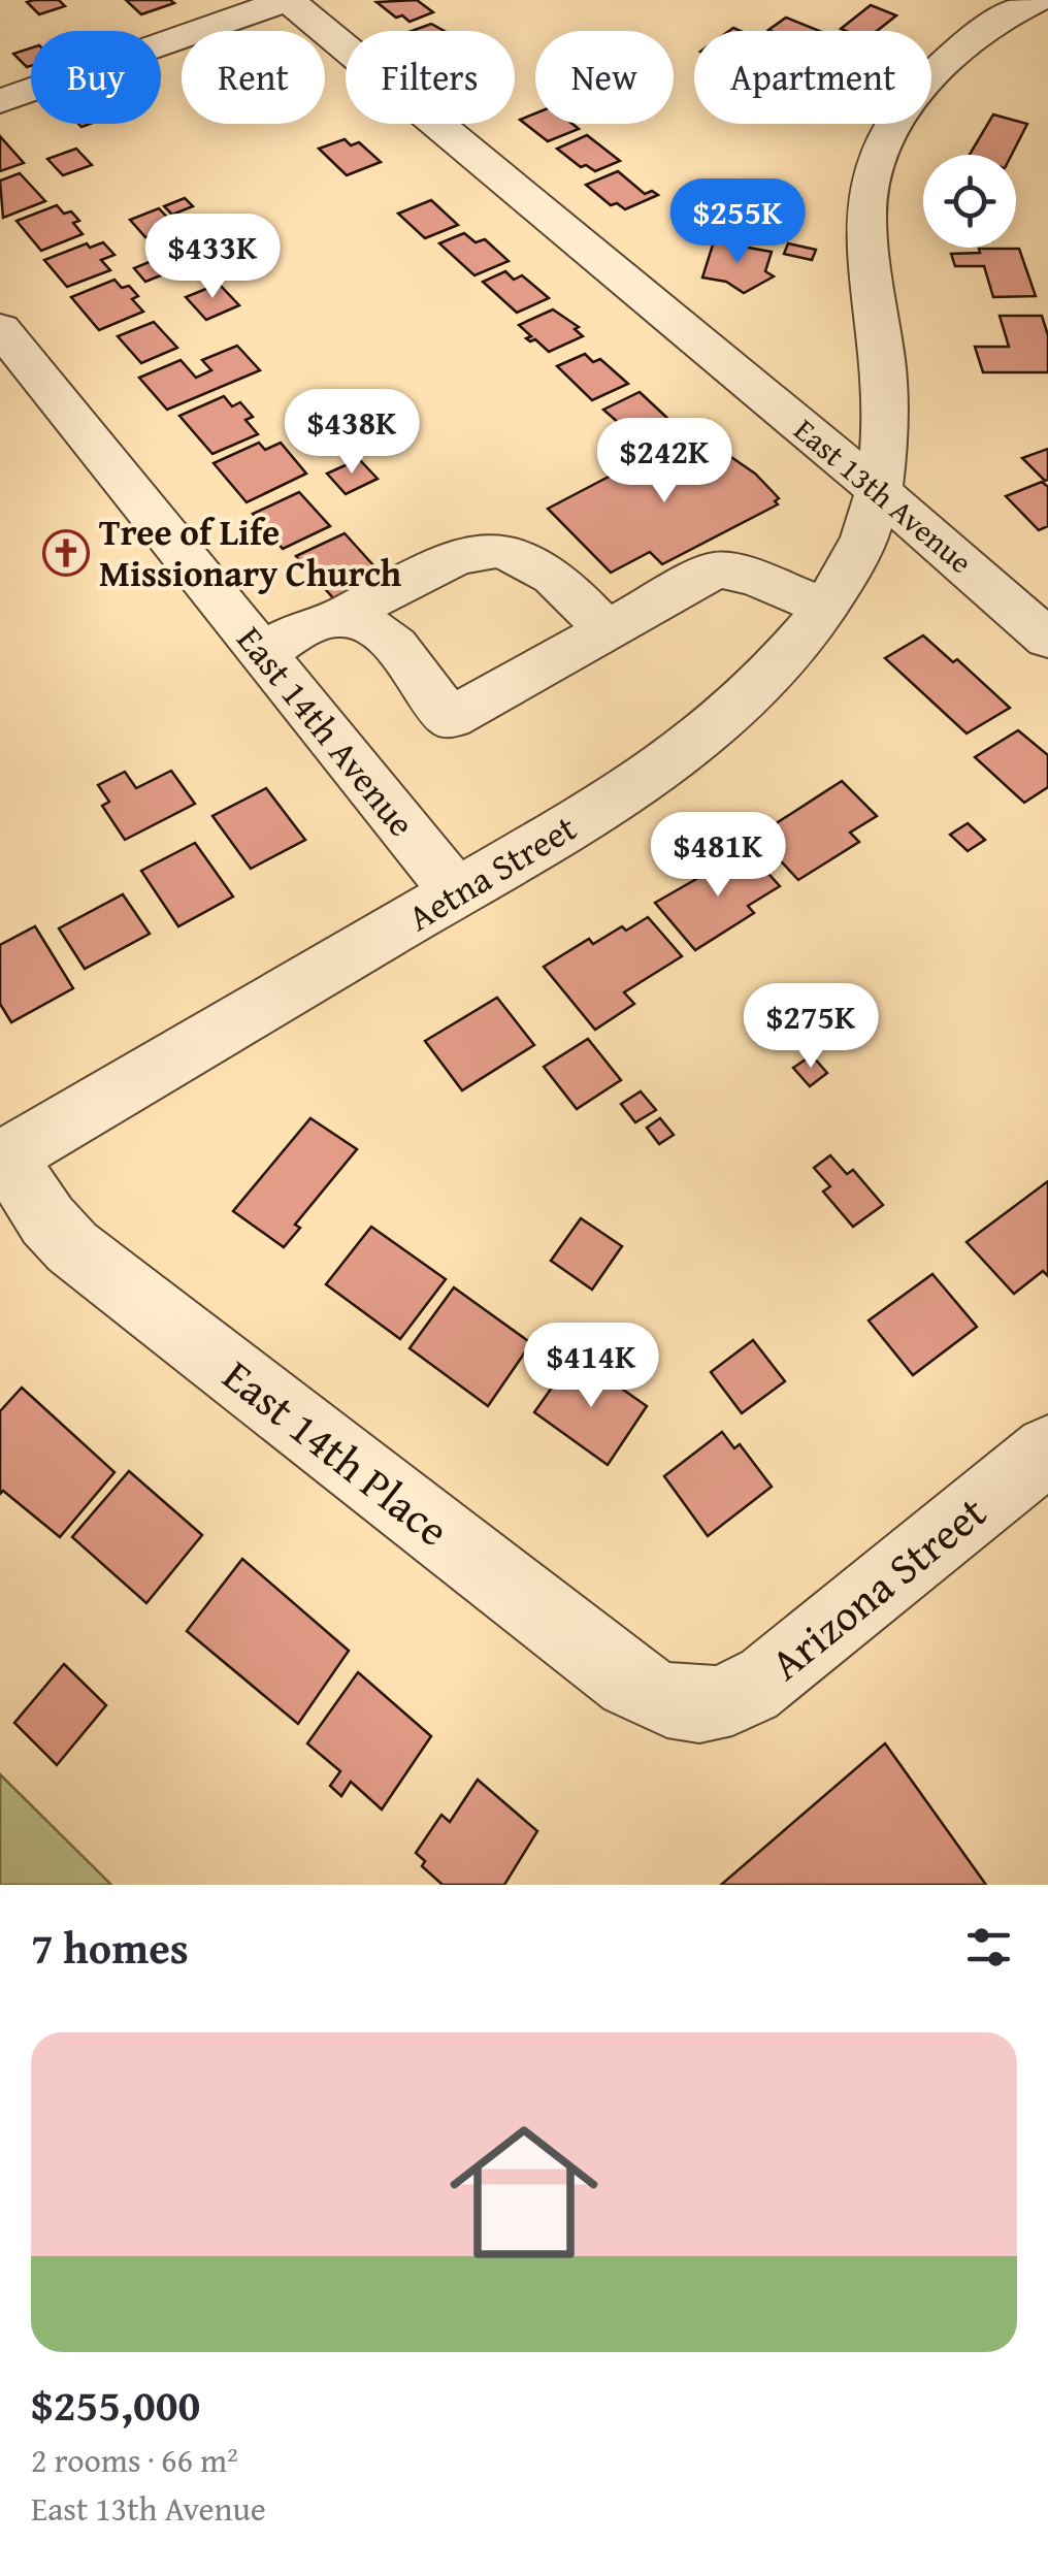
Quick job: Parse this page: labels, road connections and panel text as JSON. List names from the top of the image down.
{
  "streets": {
    "street": [
      "East 13th Avenue",
      "East 14th Avenue",
      "Aetna Street",
      "East 14th Place",
      "Arizona Street"
    ]
  },
  "crossings": [
    ["East 13th Avenue", "Aetna Street"],
    ["East 14th Avenue", "Aetna Street"],
    ["Aetna Street", "East 14th Place"],
    ["East 14th Place", "Arizona Street"]
  ],
  "places": {
    "church": ["Tree of Life Missionary Church"]
  },
  "page": {
    "chip": [
      "Buy",
      "Rent",
      "Filters",
      "New",
      "Apartment"
    ],
    "price": [
      "$255K",
      "$433K",
      "$438K",
      "$242K",
      "$481K",
      "$275K",
      "$414K"
    ],
    "heading": "7 homes",
    "list": [
      {
        "name": "$255,000",
        "note": "2 rooms · 66 m² · East 13th Avenue"
      }
    ]
  }
}
